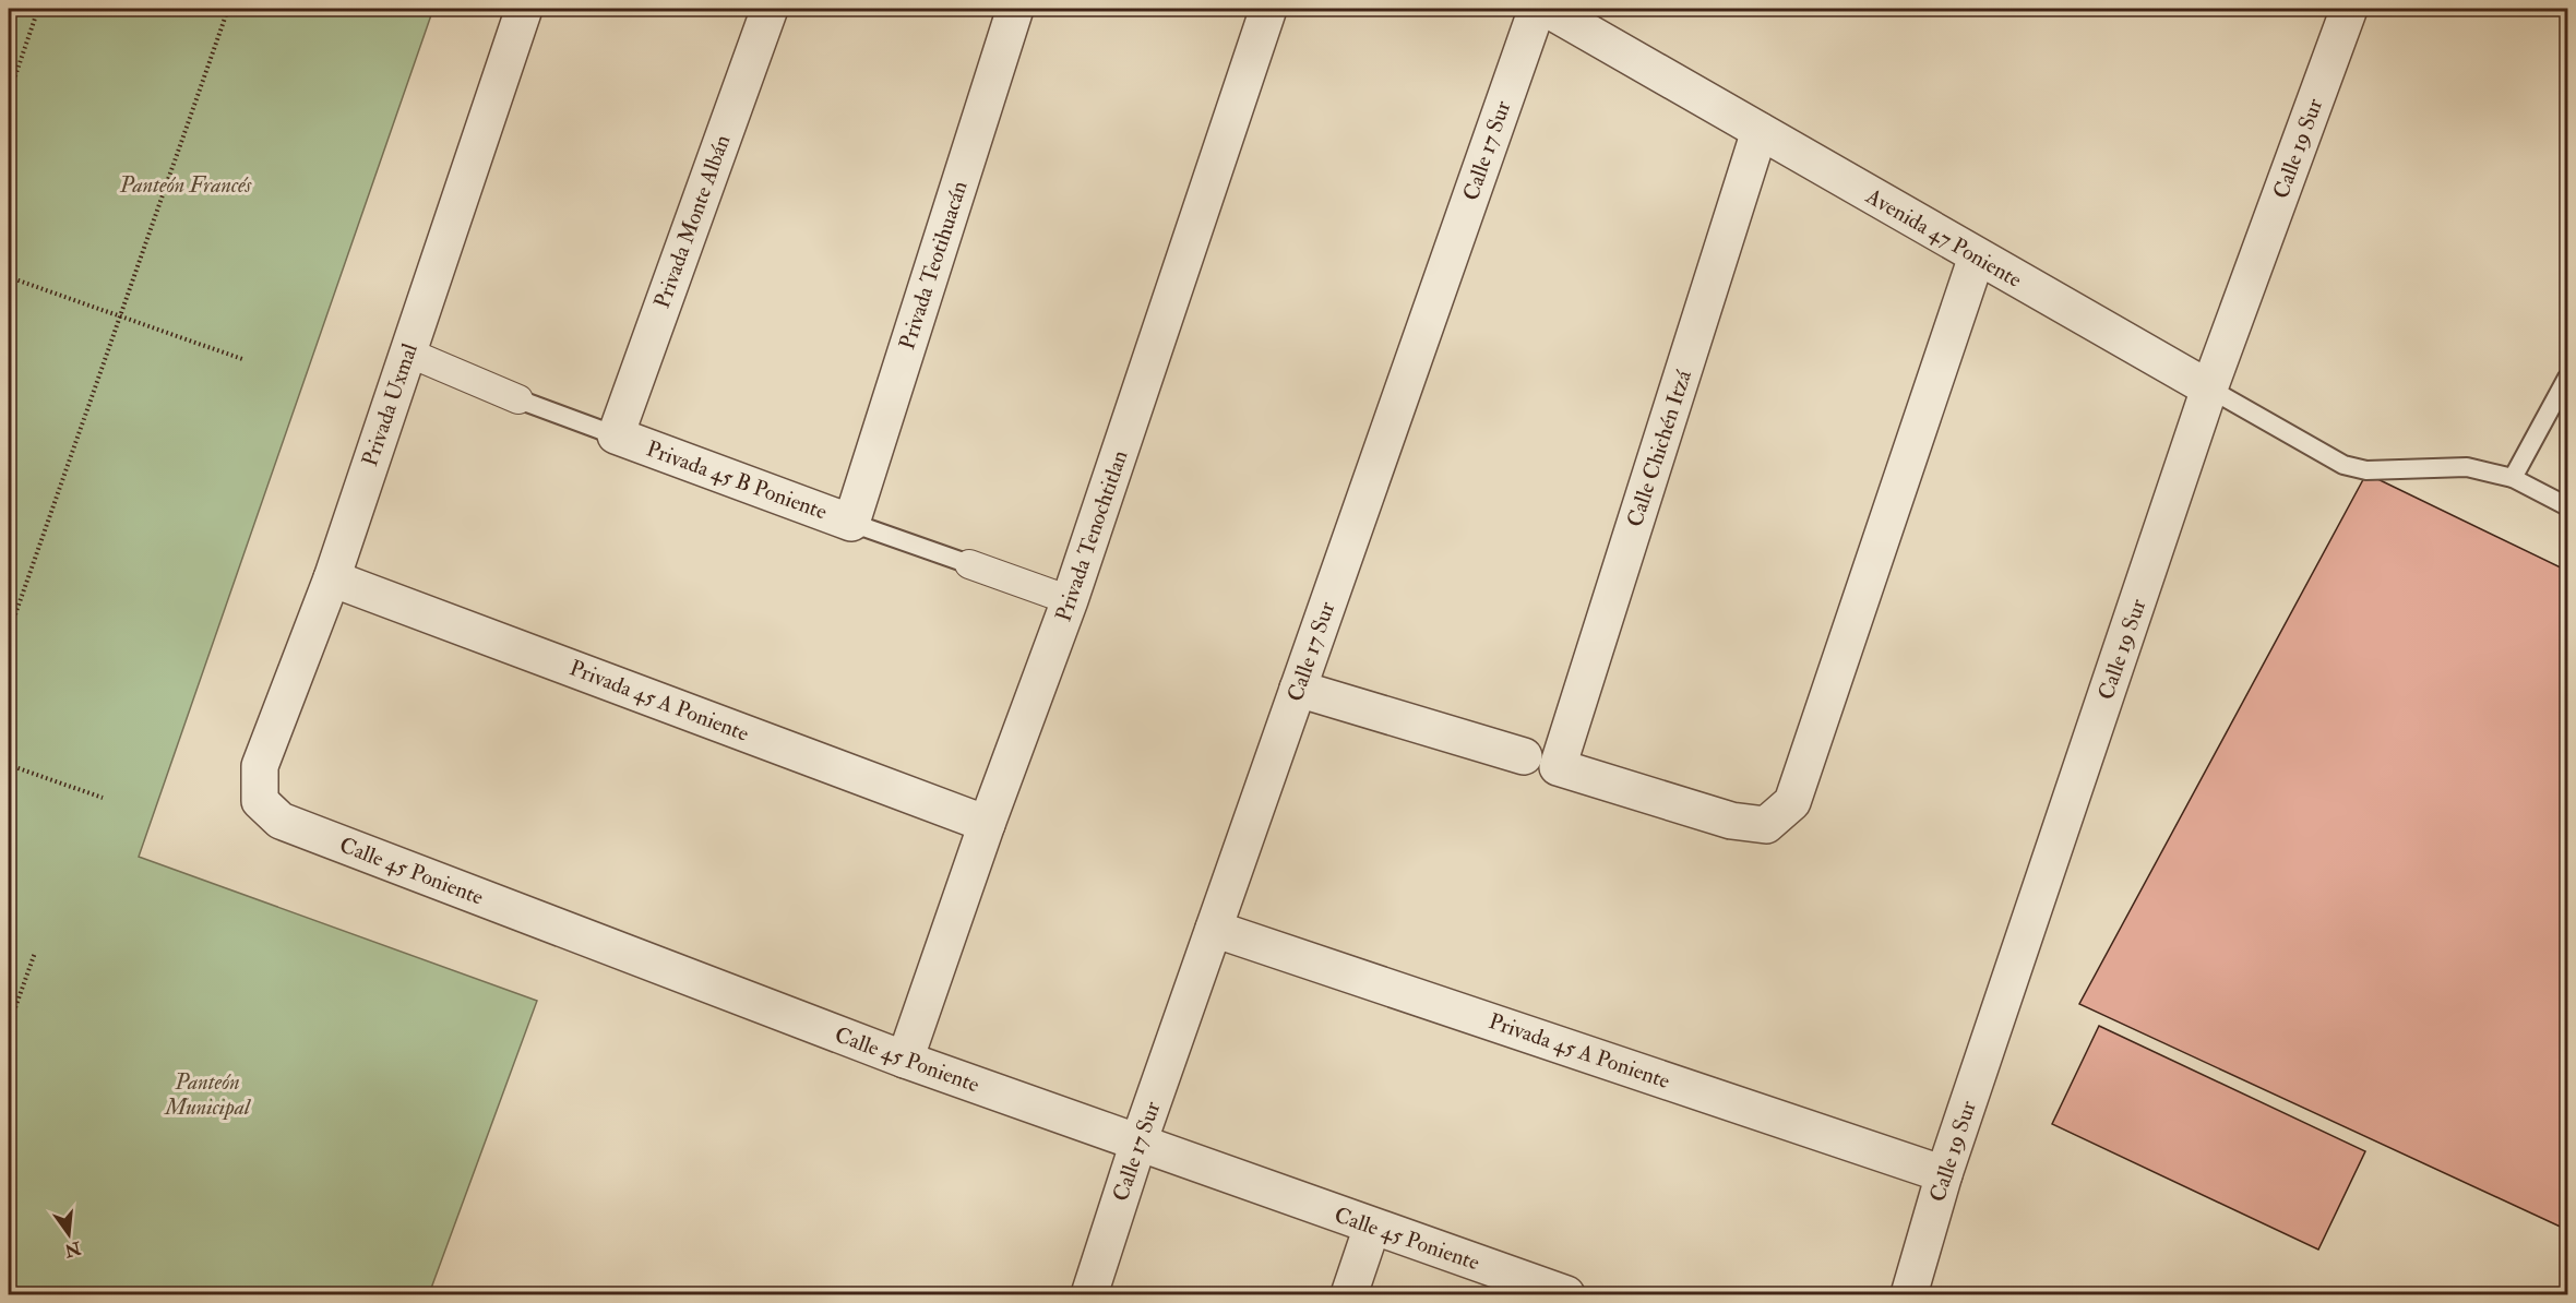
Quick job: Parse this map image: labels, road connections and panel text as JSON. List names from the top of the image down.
{
  "streets": {
    "street": [
      "Calle 19 Sur",
      "Calle 17 Sur",
      "Privada Monte Albán",
      "Avenida 47 Poniente",
      "Privada Teotihuacán",
      "Privada Uxmal",
      "Calle Chichén Itzá",
      "Privada 45 B Poniente",
      "Privada Tenochtitlan",
      "Privada 45 A Poniente",
      "Calle 45 Poniente"
    ]
  },
  "crossings": [
    ["Calle 19 Sur", "Avenida 47 Poniente"],
    ["Calle 19 Sur", "Privada 45 A Poniente"],
    ["Calle 17 Sur", "Privada 45 A Poniente"],
    ["Calle 17 Sur", "Calle 45 Poniente"],
    ["Privada Monte Albán", "Privada 45 B Poniente"],
    ["Avenida 47 Poniente", "Calle Chichén Itzá"],
    ["Privada Teotihuacán", "Privada 45 B Poniente"],
    ["Privada Uxmal", "Privada 45 B Poniente"],
    ["Privada Uxmal", "Privada 45 A Poniente"],
    ["Privada Uxmal", "Calle 45 Poniente"],
    ["Privada 45 B Poniente", "Privada Tenochtitlan"],
    ["Privada Tenochtitlan", "Privada 45 A Poniente"],
    ["Privada Tenochtitlan", "Calle 45 Poniente"]
  ],
  "parks": ["Panteón Francés", "Panteón Municipal"],
  "north": "bottom"
}
